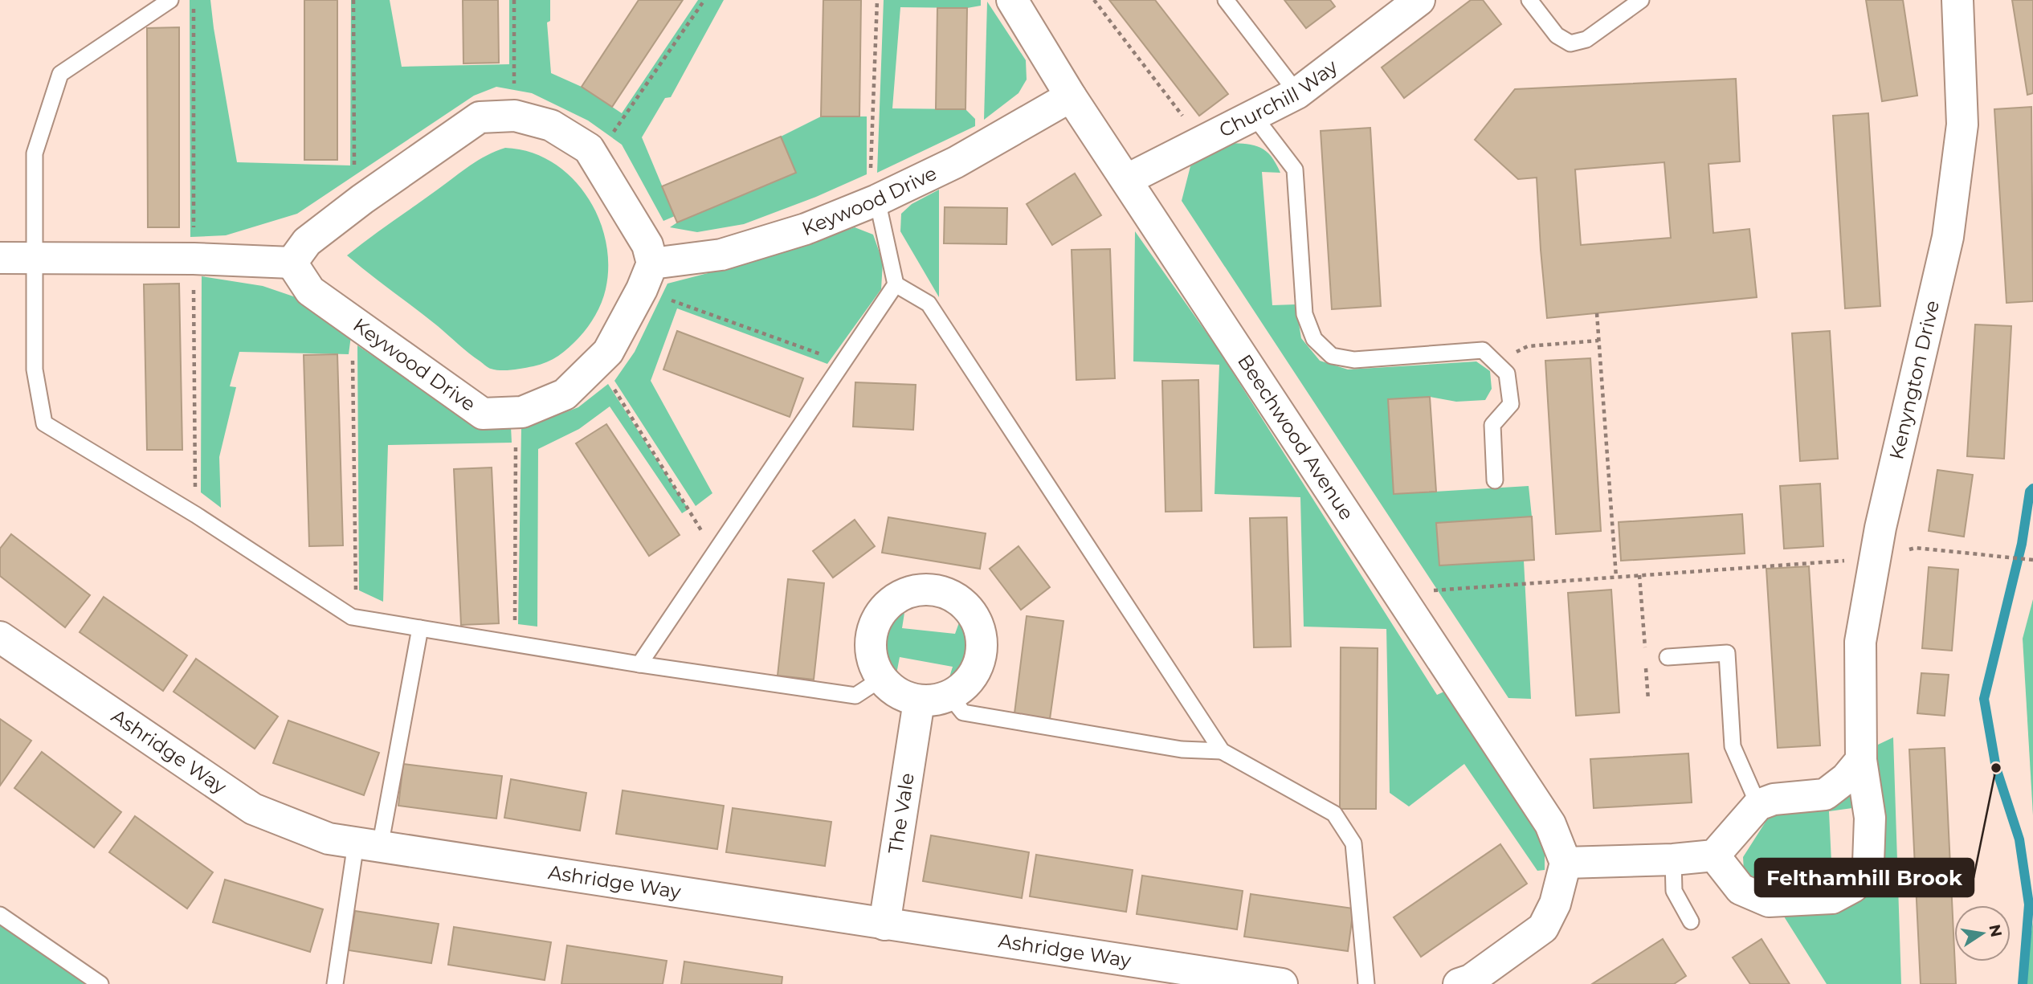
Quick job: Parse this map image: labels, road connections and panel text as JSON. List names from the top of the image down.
{
  "streets": {
    "street": [
      "Churchill Way",
      "Keywood Drive",
      "Kenyngton Drive",
      "Beechwood Avenue",
      "Ashridge Way",
      "The Vale"
    ]
  },
  "crossings": [
    ["Churchill Way", "Beechwood Avenue"],
    ["Keywood Drive", "Beechwood Avenue"],
    ["Ashridge Way", "The Vale"]
  ],
  "places": ["Felthamhill Brook"],
  "north": "right"
}
